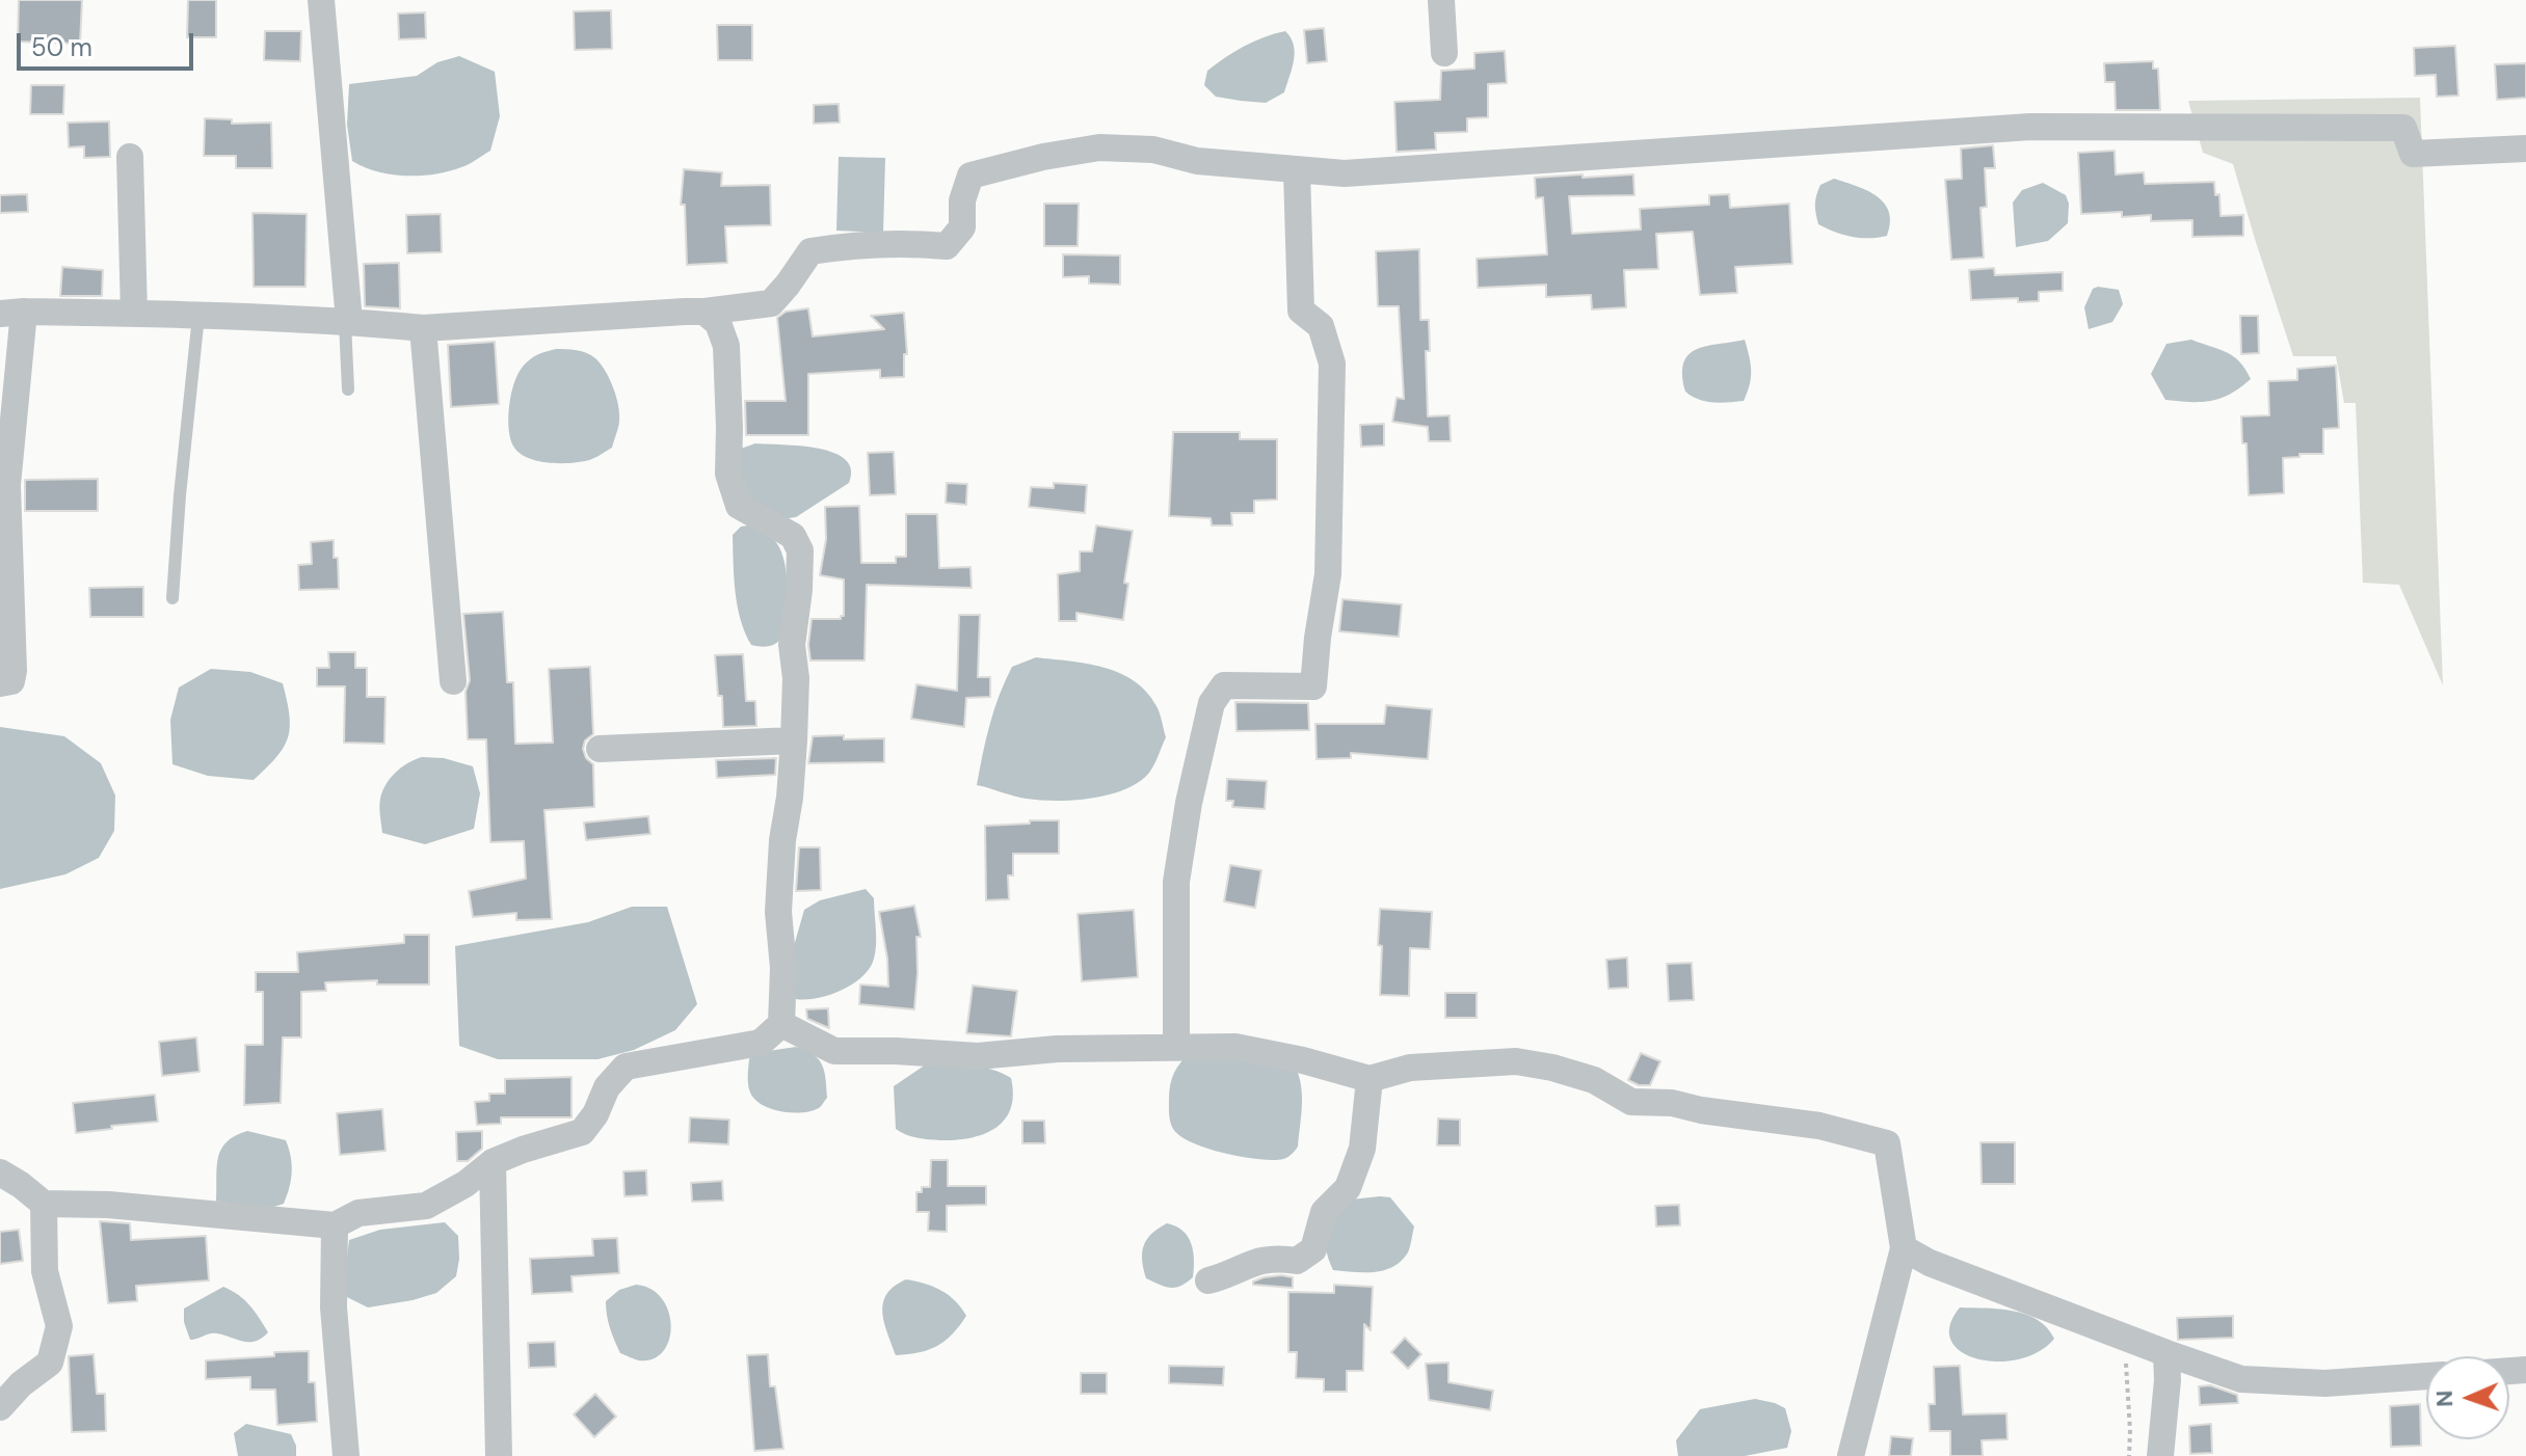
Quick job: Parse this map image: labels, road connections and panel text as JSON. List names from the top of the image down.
{
  "scale_bar": "50 m",
  "north": "left"
}
